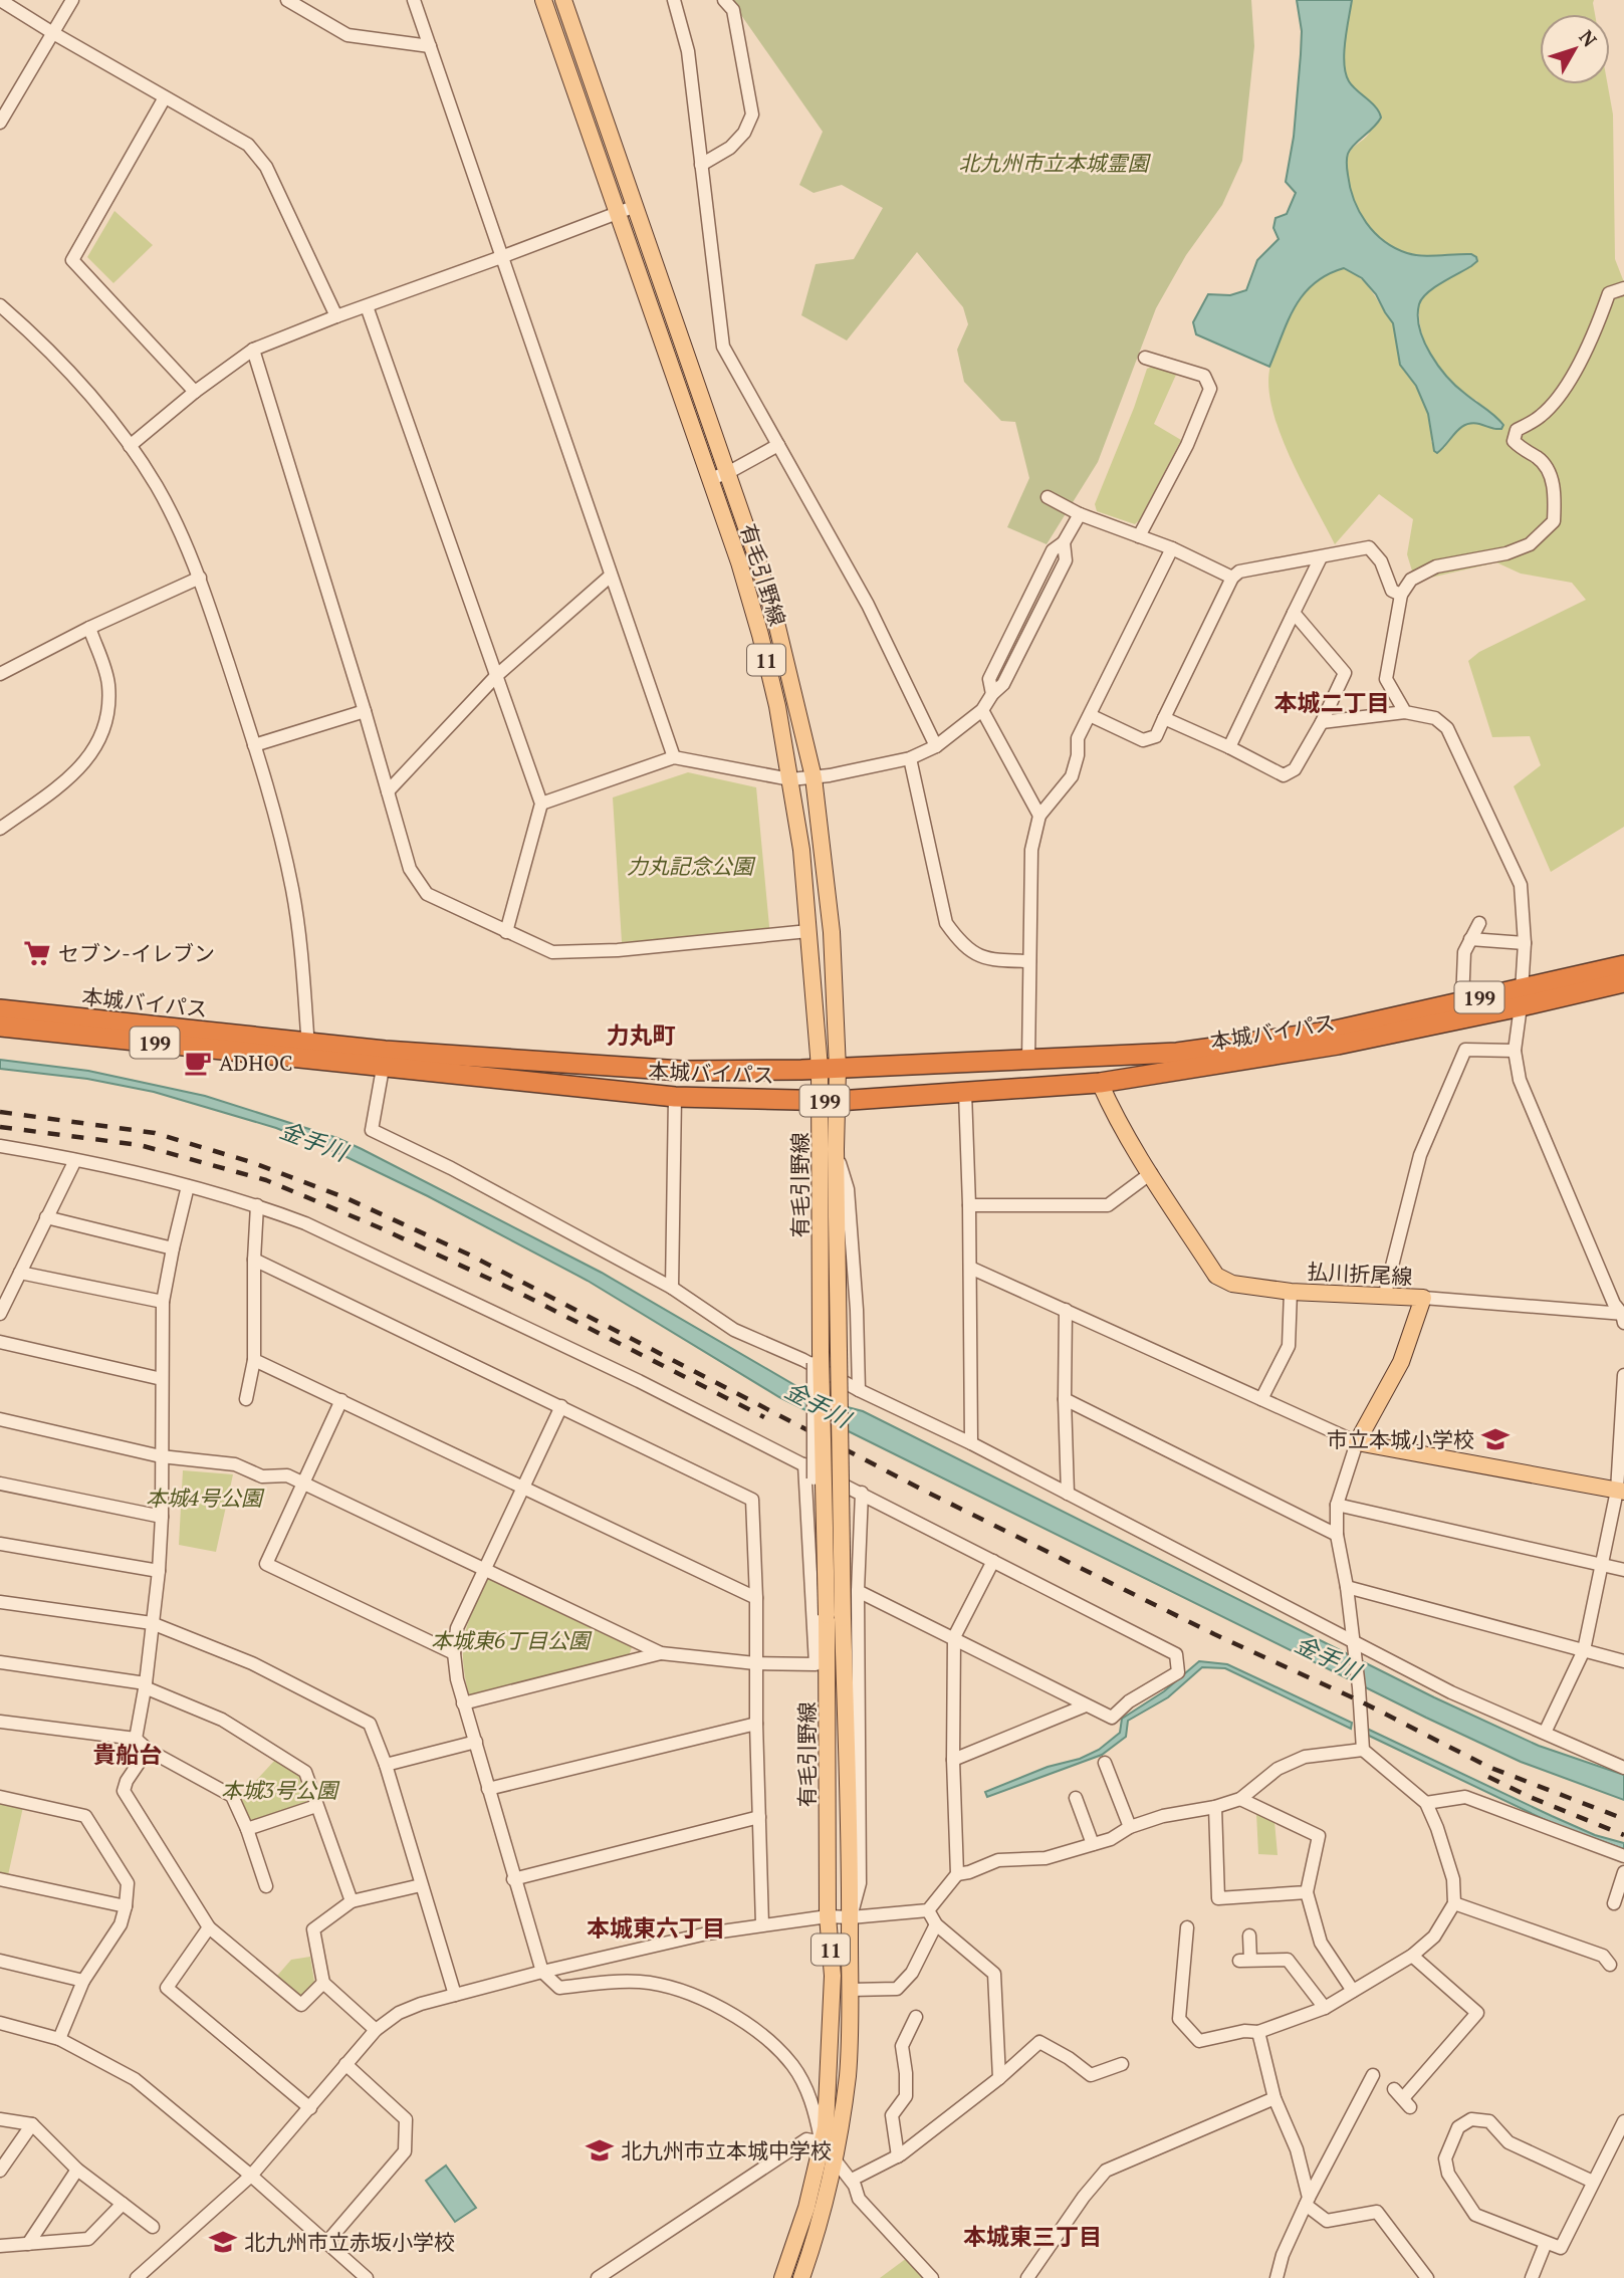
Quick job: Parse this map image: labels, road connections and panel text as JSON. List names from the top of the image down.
{
  "streets": {
    "highway": ["199", "本城バイパス"],
    "main road": ["有毛引野線", "11", "払川折尾線"]
  },
  "crossings": [
    ["有毛引野線", "本城バイパス"],
    ["本城バイパス", "払川折尾線"]
  ],
  "districts": [
    "本城二丁目",
    "力丸町",
    "貴船台",
    "本城東六丁目",
    "本城東三丁目"
  ],
  "water": ["金手川"],
  "parks": [
    "北九州市立本城霊園",
    "力丸記念公園",
    "本城4号公園",
    "本城東6丁目公園",
    "本城3号公園"
  ],
  "places": {
    "supermarket": ["セブン-イレブン"],
    "cafe": ["ADHOC"],
    "school or university": ["市立本城小学校", "北九州市立本城中学校", "北九州市立赤坂小学校"]
  },
  "north": "top right"
}
